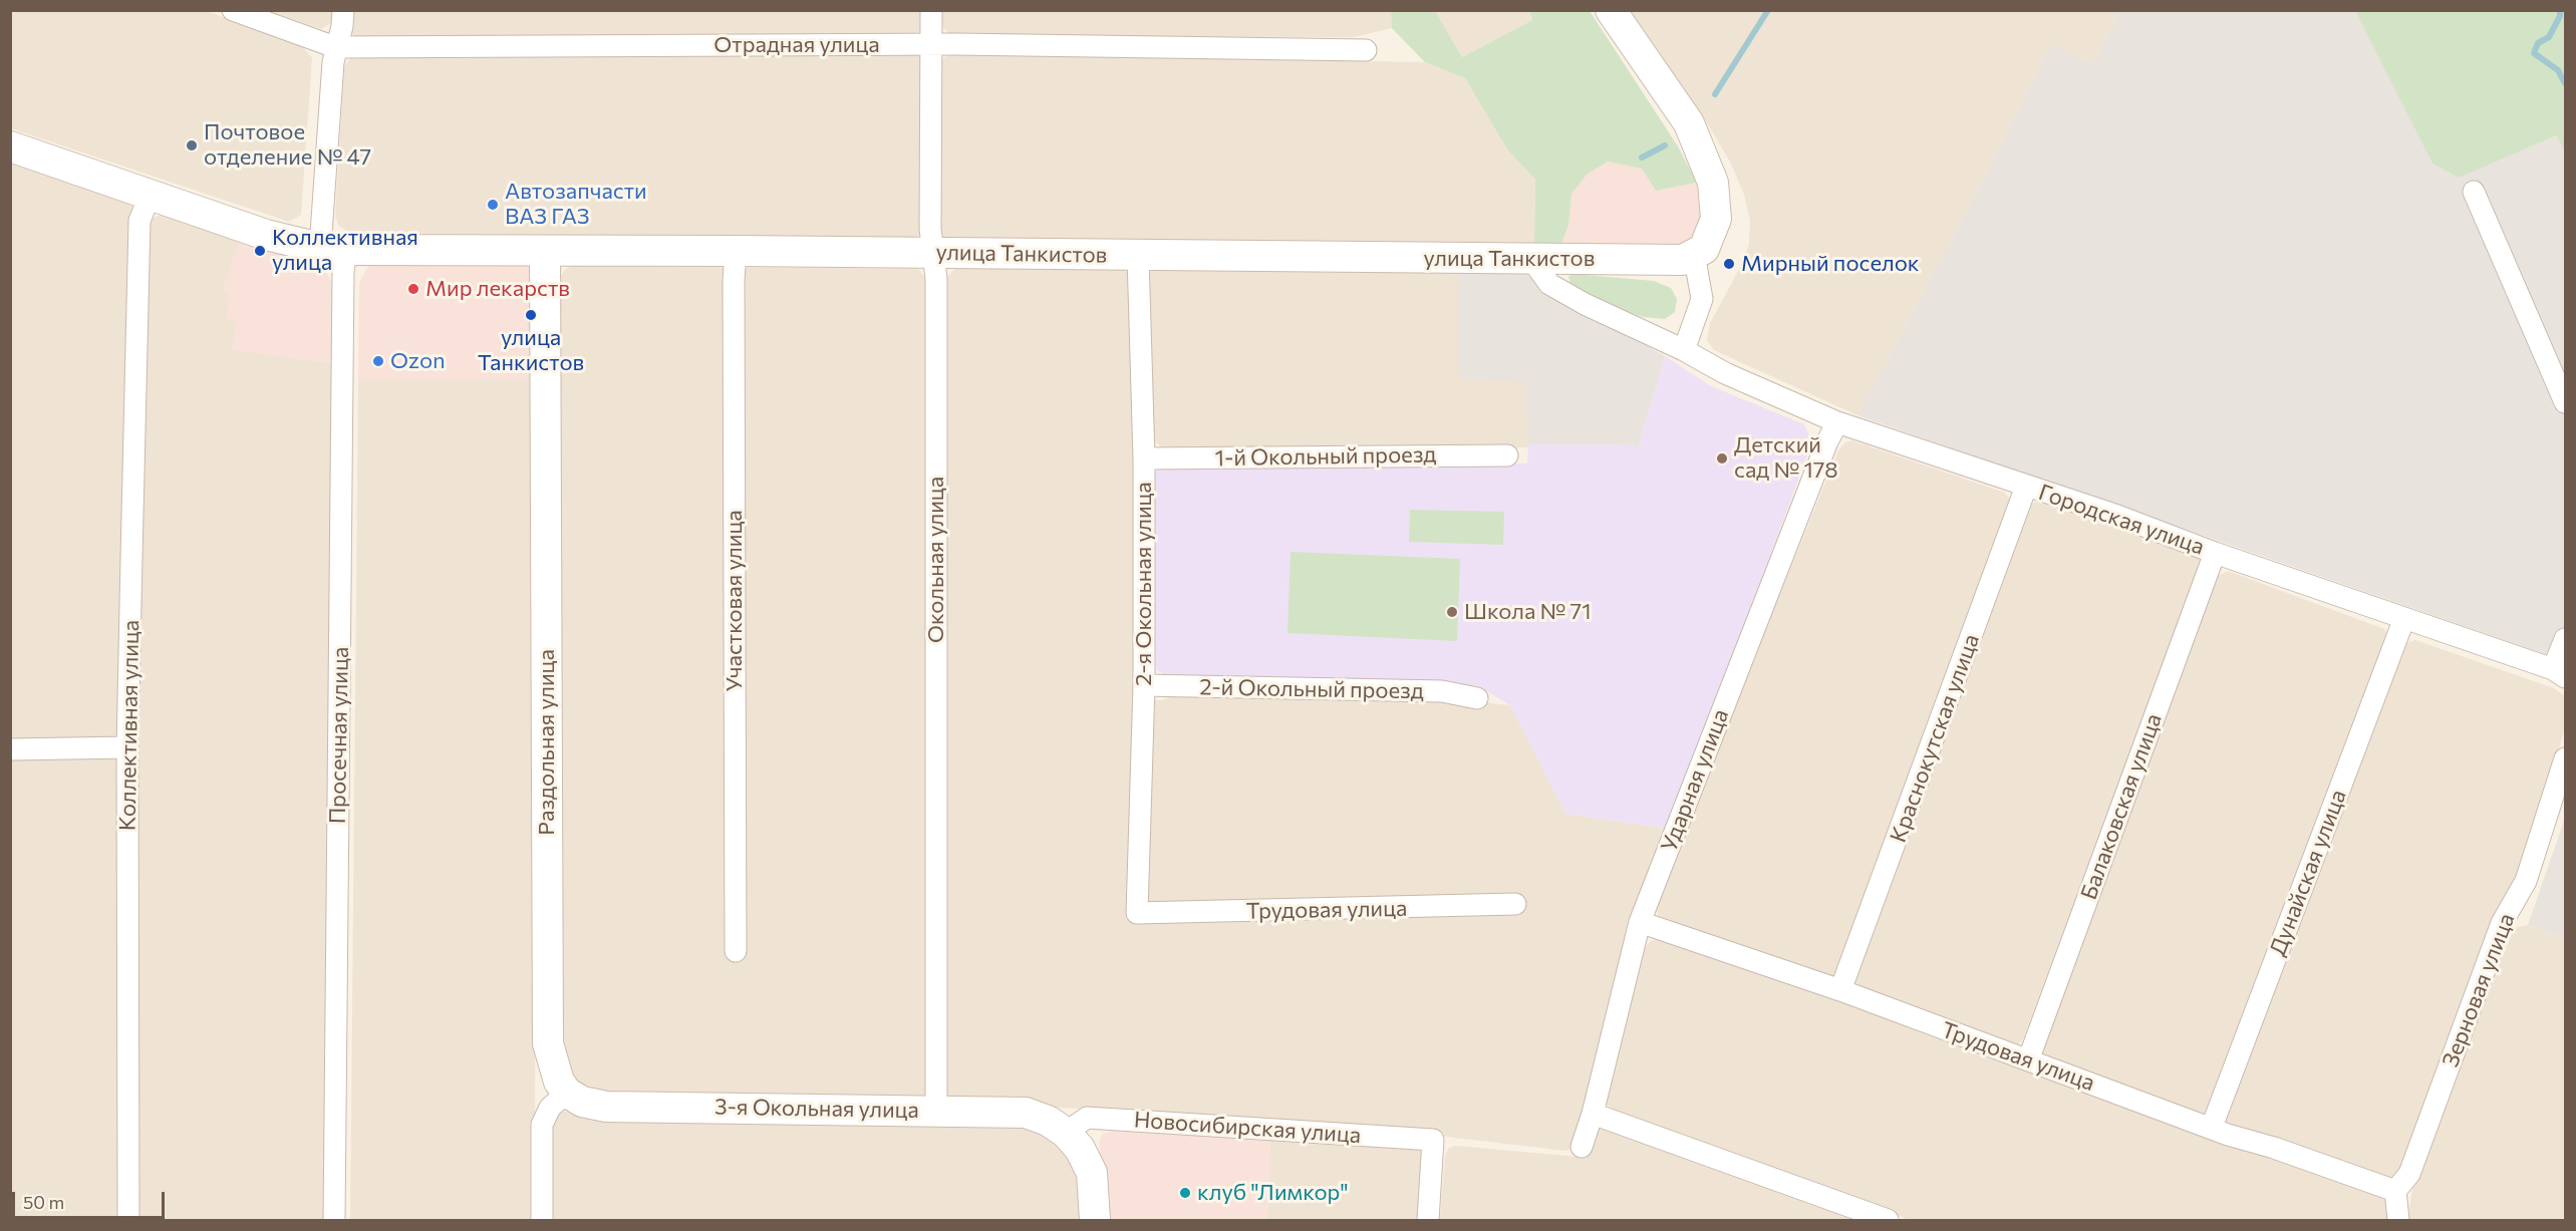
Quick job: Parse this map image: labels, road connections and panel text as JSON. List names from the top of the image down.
{
  "streets": {
    "main road": ["улица Танкистов", "Раздольная улица", "3-я Окольная улица"],
    "street": [
      "Отрадная улица",
      "1-й Окольный проезд",
      "Городская улица",
      "Окольная улица",
      "2-я Окольная улица",
      "Участковая улица",
      "2-й Окольный проезд",
      "Коллективная улица",
      "Просечная улица",
      "Краснокутская улица",
      "Ударная улица",
      "Балаковская улица",
      "Дунайская улица",
      "Трудовая улица",
      "Зерновая улица",
      "Новосибирская улица"
    ]
  },
  "crossings": [
    ["Отрадная улица", "Окольная улица"],
    ["Отрадная улица", "Просечная улица"],
    ["улица Танкистов", "Городская улица"],
    ["улица Танкистов", "Окольная улица"],
    ["улица Танкистов", "2-я Окольная улица"],
    ["улица Танкистов", "Участковая улица"],
    ["улица Танкистов", "Коллективная улица"],
    ["улица Танкистов", "Просечная улица"],
    ["улица Танкистов", "Раздольная улица"],
    ["1-й Окольный проезд", "2-я Окольная улица"],
    ["Городская улица", "Краснокутская улица"],
    ["Городская улица", "Ударная улица"],
    ["Городская улица", "Балаковская улица"],
    ["Городская улица", "Дунайская улица"],
    ["Окольная улица", "3-я Окольная улица"],
    ["2-я Окольная улица", "2-й Окольный проезд"],
    ["2-я Окольная улица", "Трудовая улица"],
    ["Краснокутская улица", "Трудовая улица"],
    ["Раздольная улица", "3-я Окольная улица"],
    ["Ударная улица", "Трудовая улица"],
    ["Балаковская улица", "Трудовая улица"],
    ["Дунайская улица", "Трудовая улица"],
    ["Трудовая улица", "Зерновая улица"],
    ["3-я Окольная улица", "Новосибирская улица"]
  ],
  "places": [
    "Почтовое отделение № 47",
    "Автозапчасти ВАЗ ГАЗ",
    "Коллективная улица",
    "Мирный поселок",
    "Мир лекарств",
    "улица Танкистов",
    "Ozon",
    "Детский сад № 178",
    "Школа № 71",
    "клуб \"Лимкор\""
  ],
  "scale_bar": "50 m"
}
